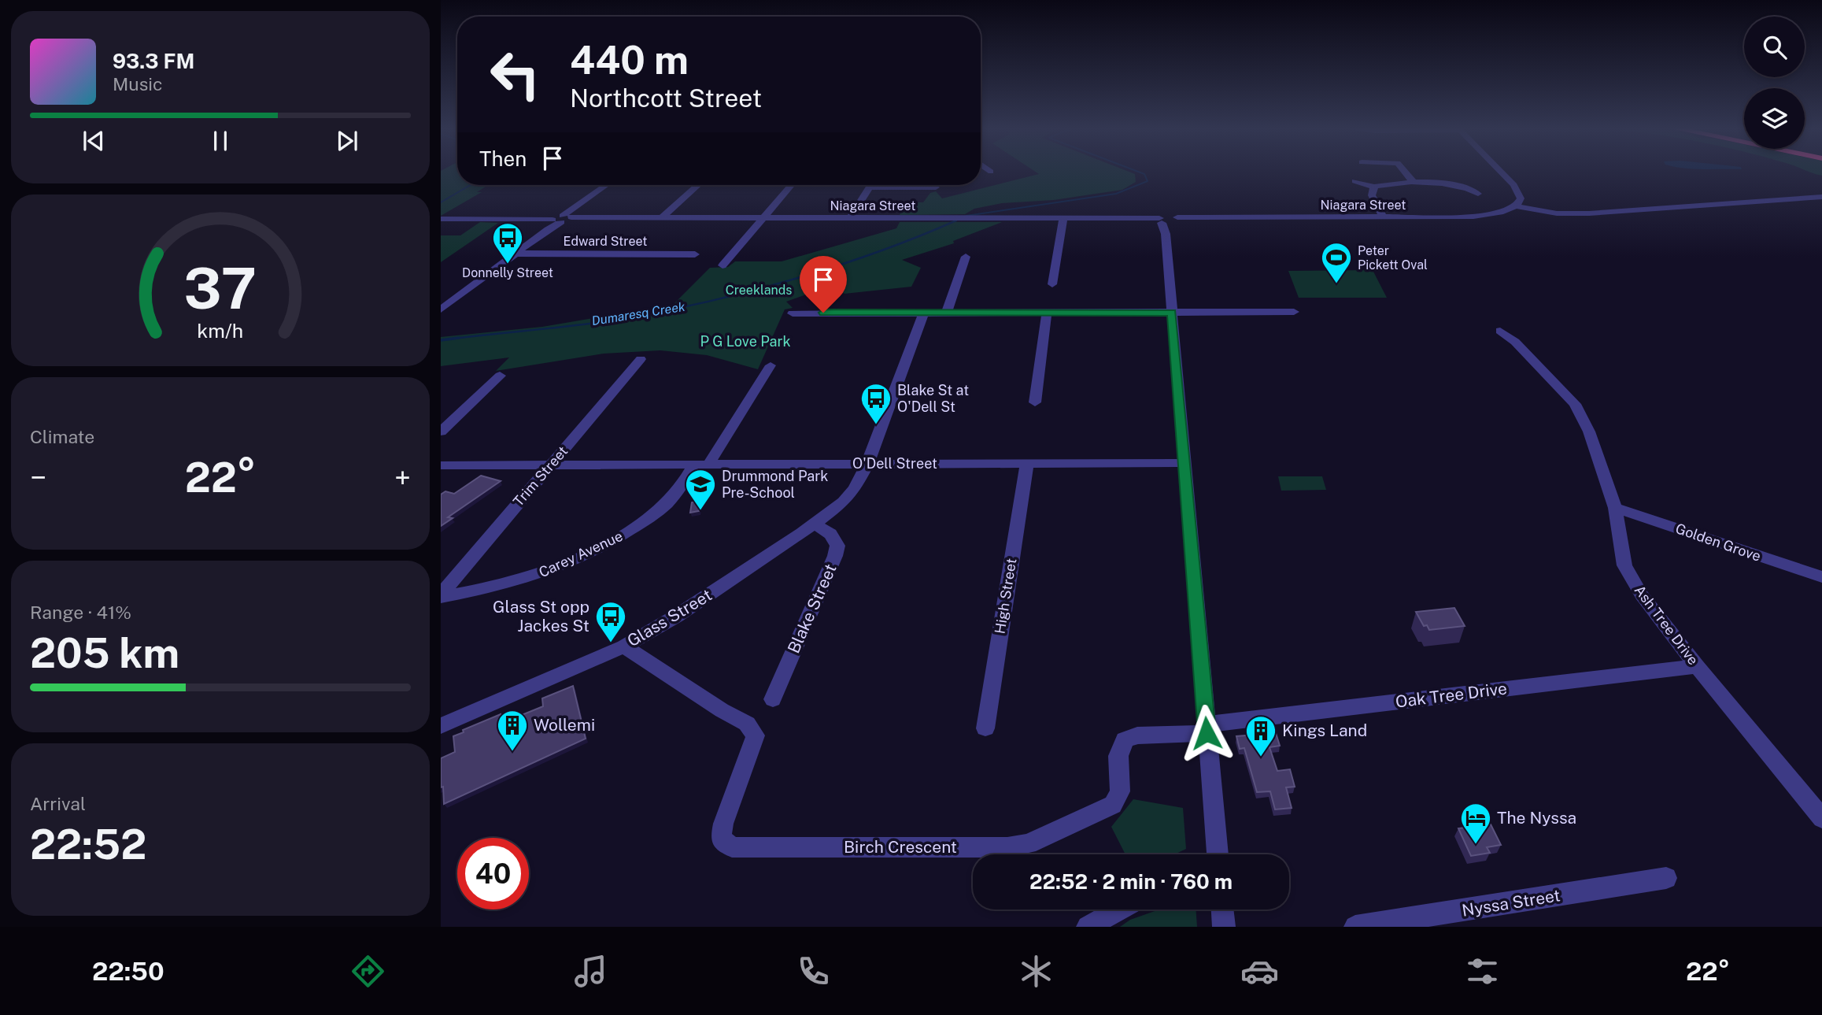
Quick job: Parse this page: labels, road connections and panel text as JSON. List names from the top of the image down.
{
  "streets": {
    "street": [
      "Niagara Street",
      "Edward Street",
      "O'Dell Street",
      "Trim Street",
      "Golden Grove",
      "Carey Avenue",
      "High Street",
      "Blake Street",
      "Glass Street",
      "Ash Tree Drive",
      "Oak Tree Drive",
      "Birch Crescent",
      "Nyssa Street"
    ]
  },
  "crossings": [
    ["O'Dell Street", "Trim Street"],
    ["O'Dell Street", "Carey Avenue"],
    ["O'Dell Street", "High Street"],
    ["O'Dell Street", "Glass Street"],
    ["Trim Street", "Carey Avenue"],
    ["Golden Grove", "Ash Tree Drive"],
    ["Blake Street", "Glass Street"],
    ["Glass Street", "Birch Crescent"],
    ["Ash Tree Drive", "Oak Tree Drive"],
    ["Oak Tree Drive", "Birch Crescent"]
  ],
  "water": ["Dumaresq Creek"],
  "parks": ["Creeklands", "P G Love Park"],
  "places": {
    "bus stop": ["Donnelly Street", "Blake St at O'Dell St", "Glass St opp Jackes St"],
    "sports": ["Peter Pickett Oval"],
    "school or university": ["Drummond Park Pre-School"],
    "building": ["Wollemi", "Kings Land"],
    "hotel": ["The Nyssa"]
  },
  "page": {
    "turn": ["440 m", "Northcott Street"],
    "song": ["93.3 FM", "Music"],
    "then": "Then",
    "tile": [
      "Climate",
      ["Range · 41%", "205 km"],
      ["Arrival", "22:52"]
    ],
    "heat": ["−", "22°", "+"],
    "limit": "40",
    "trip": "22:52 · 2 min · 760 m",
    "tabs": ["22:50", "22°"],
    "gauge": ["37", "km/h"]
  }
}
